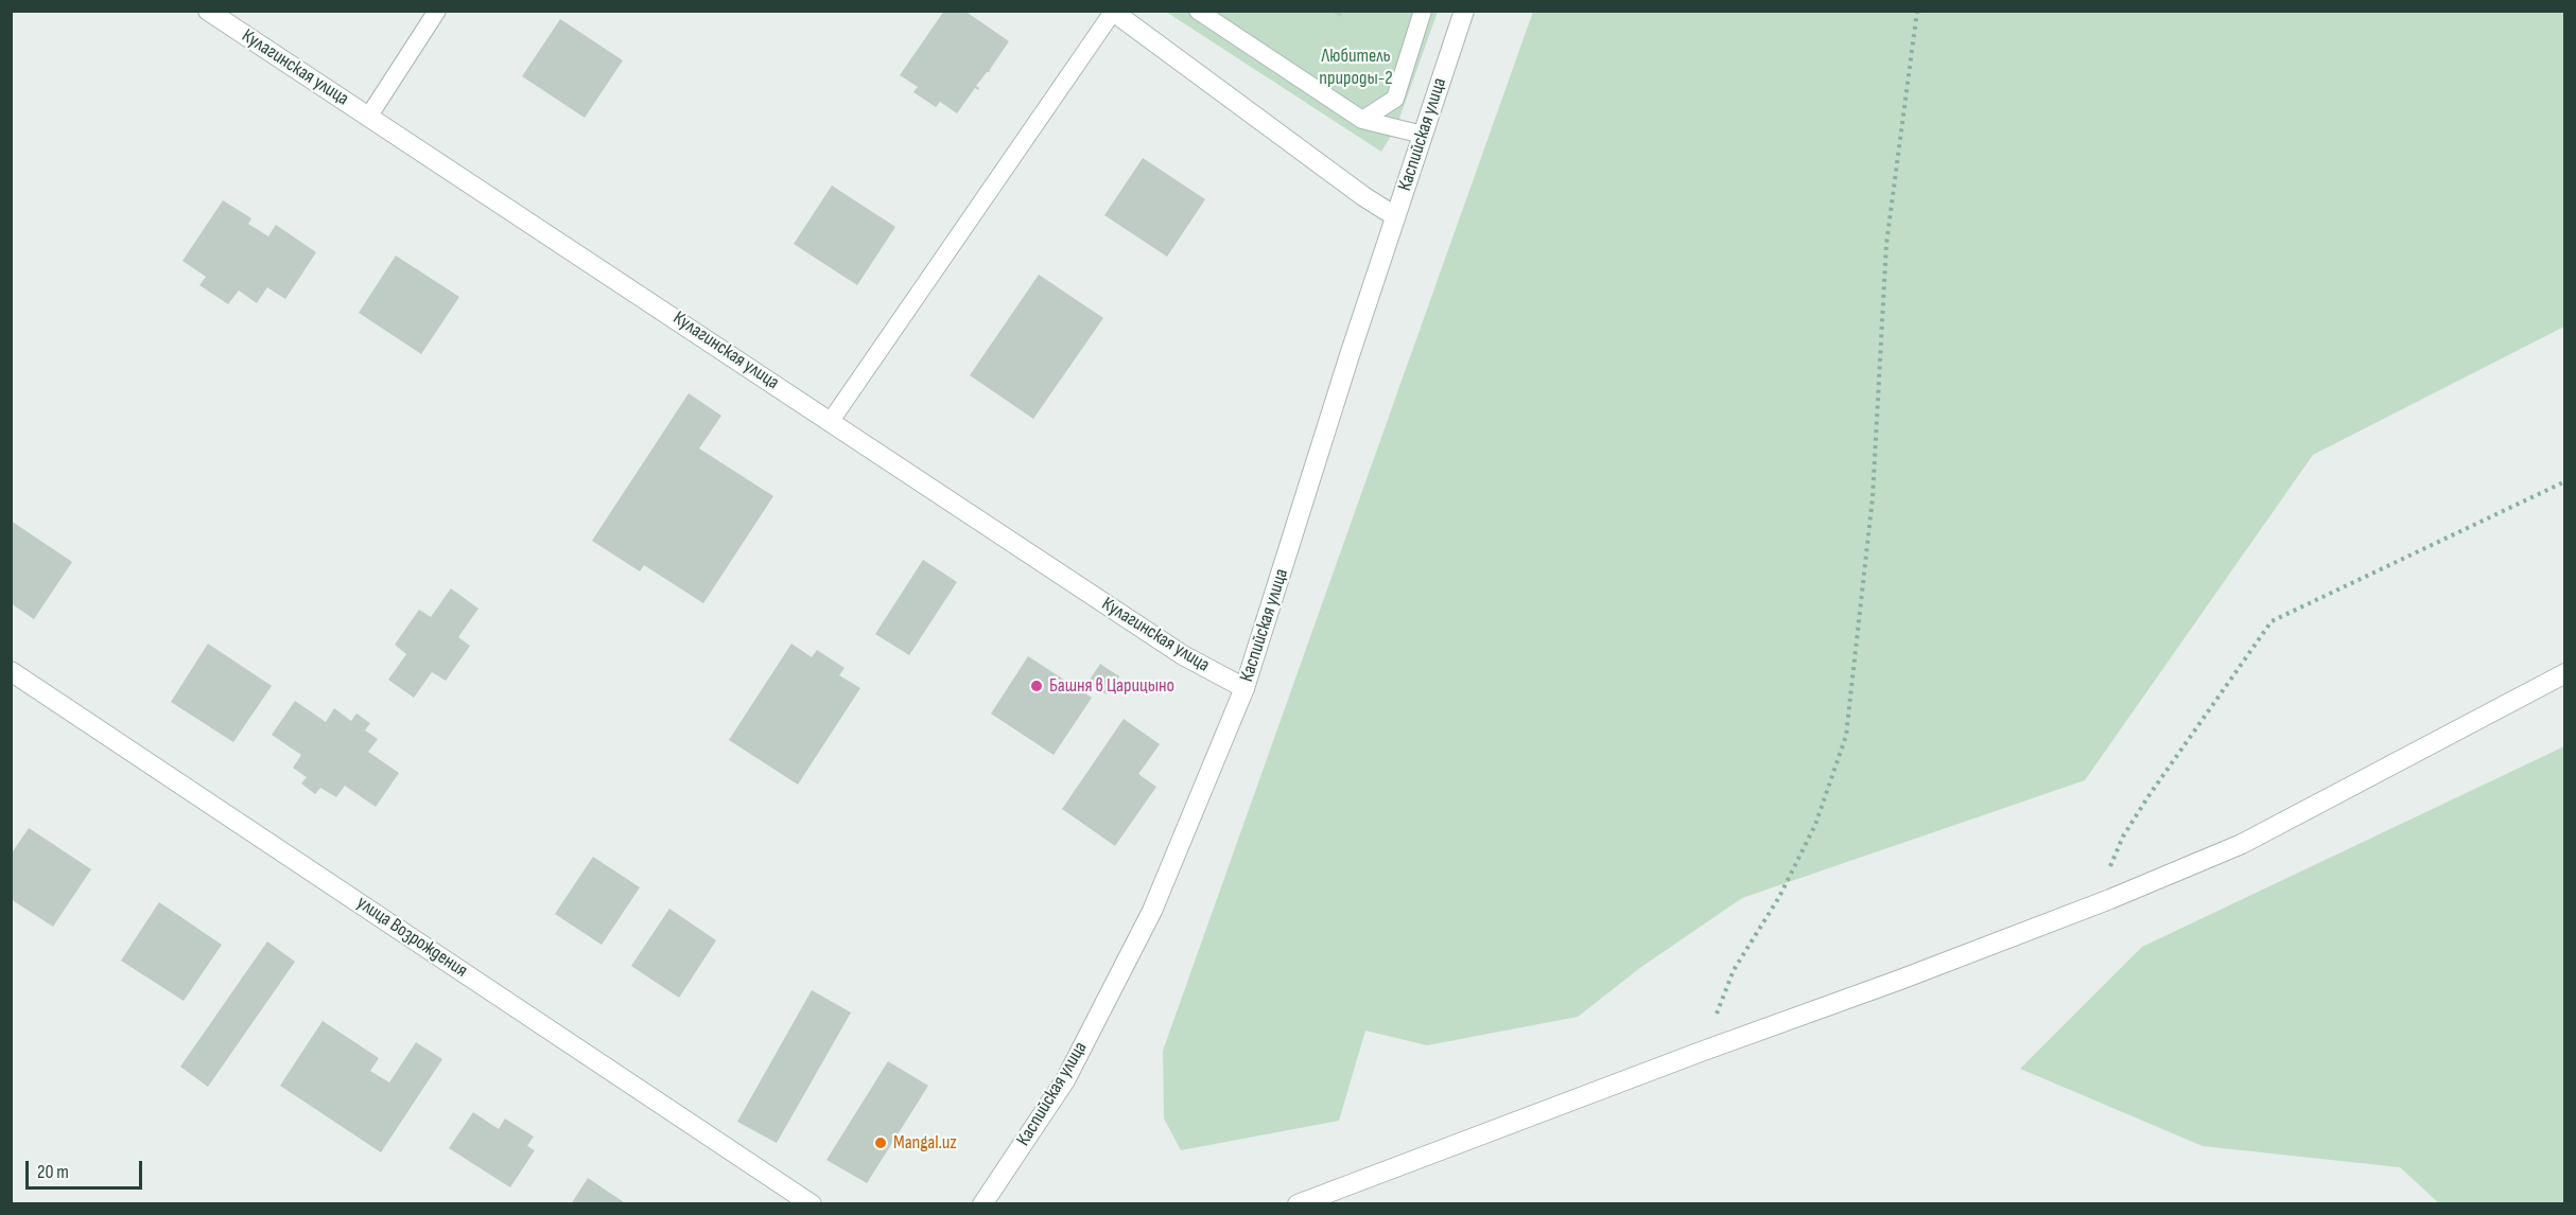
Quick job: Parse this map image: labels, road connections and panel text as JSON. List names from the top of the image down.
{
  "streets": {
    "street": ["Кулагинская улица", "Каспийская улица", "улица Возрождения"]
  },
  "crossings": [
    ["Кулагинская улица", "Каспийская улица"]
  ],
  "parks": ["Любитель природы-2"],
  "places": ["Башня в Царицыно", "Mangal.uz"],
  "scale_bar": "20 m"
}
